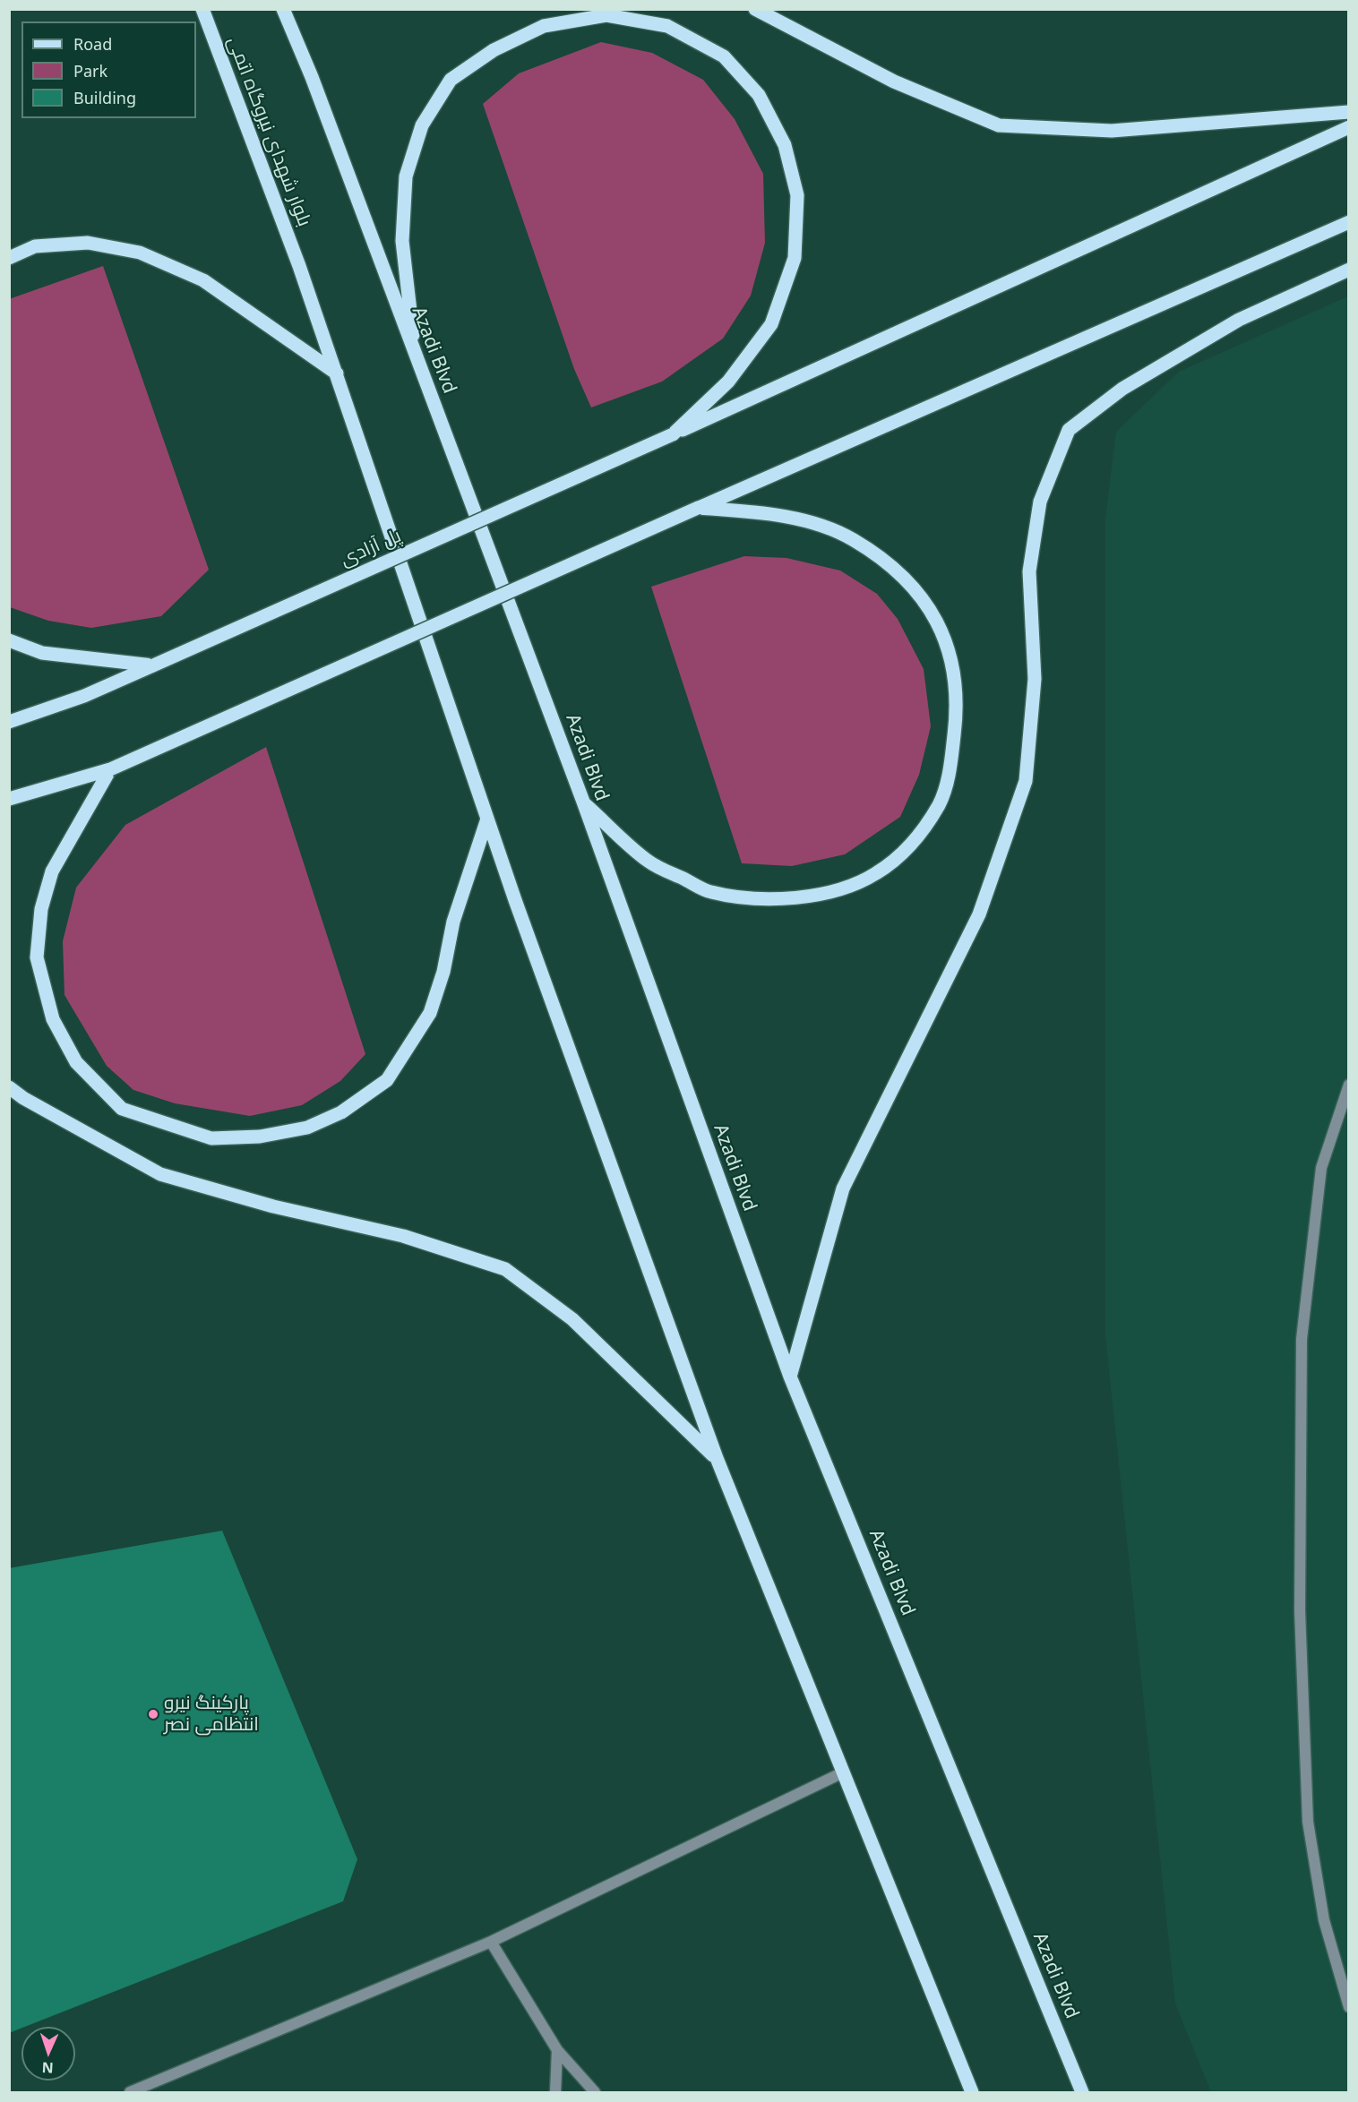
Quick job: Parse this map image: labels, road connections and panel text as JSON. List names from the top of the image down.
{
  "streets": {
    "main road": ["بلوار شهدای نیروگاه اتمی", "Azadi Blvd", "پل آزادی"]
  },
  "places": ["پارکینگ نیرو انتظامی نصر"],
  "legend": ["Road", "Park", "Building"],
  "north": "bottom"
}
